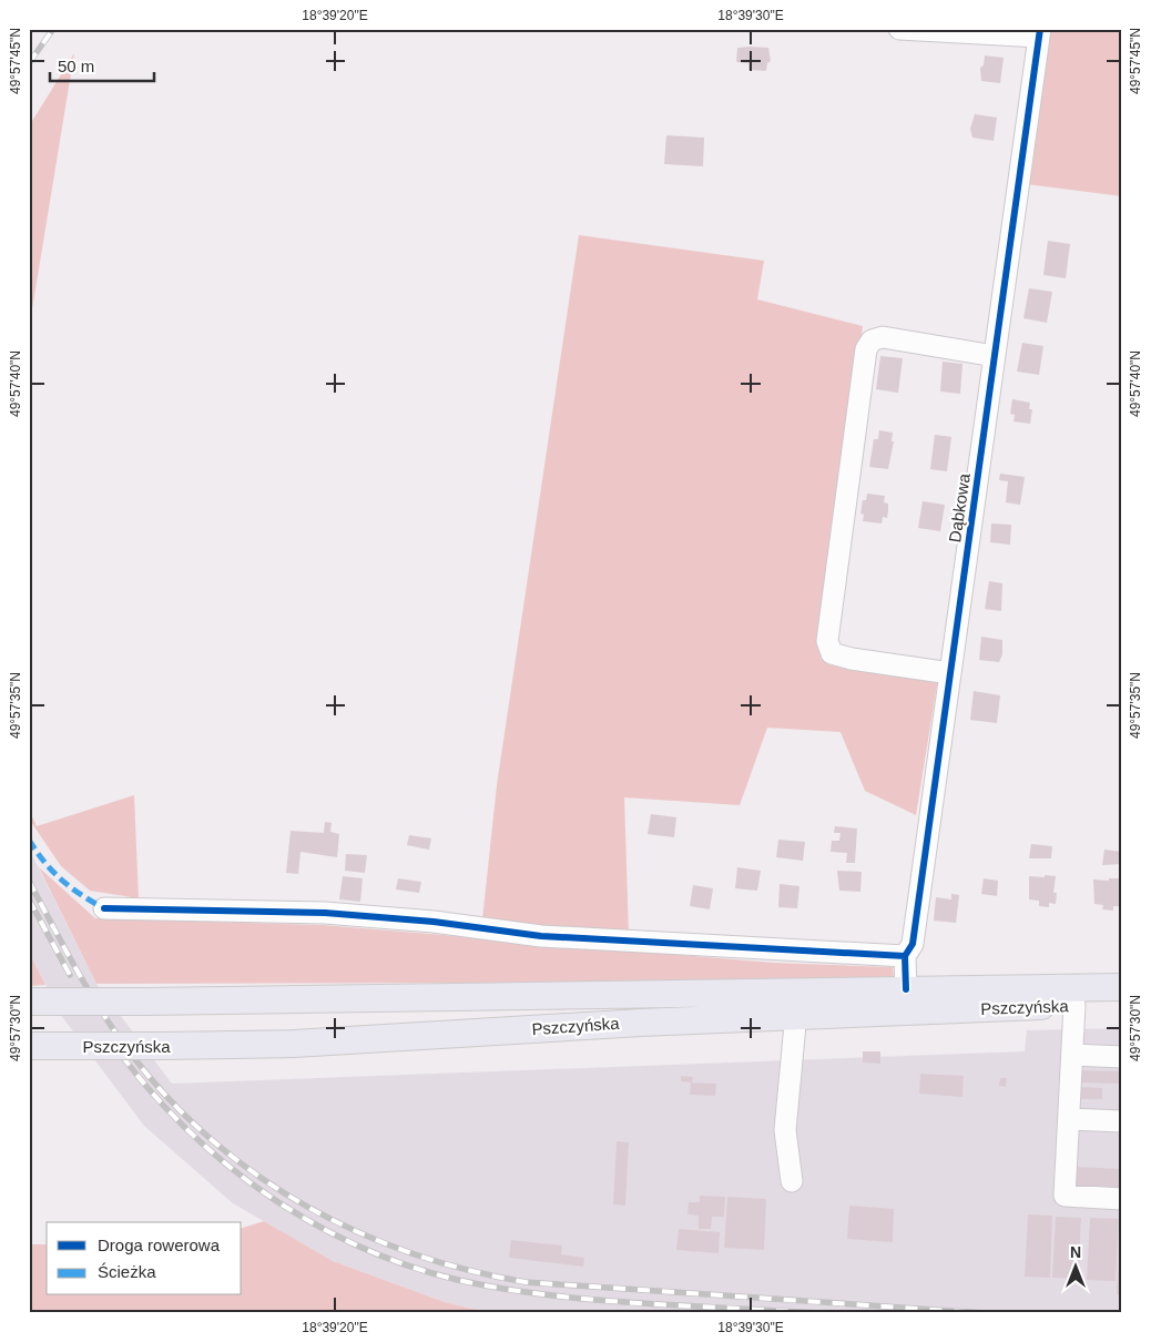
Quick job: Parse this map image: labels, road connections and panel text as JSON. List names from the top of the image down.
{
  "streets": {
    "main road": ["Pszczyńska"],
    "street": ["Dąbkowa"]
  },
  "crossings": [
    ["Dąbkowa", "Pszczyńska"]
  ],
  "legend": ["Droga rowerowa", "Ścieżka"],
  "scale_bar": "50 m",
  "north": "top",
  "coordinates": [
    "18°39'20\"E",
    "18°39'30\"E",
    "49°57'45\"N",
    "49°57'40\"N",
    "49°57'35\"N",
    "49°57'30\"N"
  ]
}
